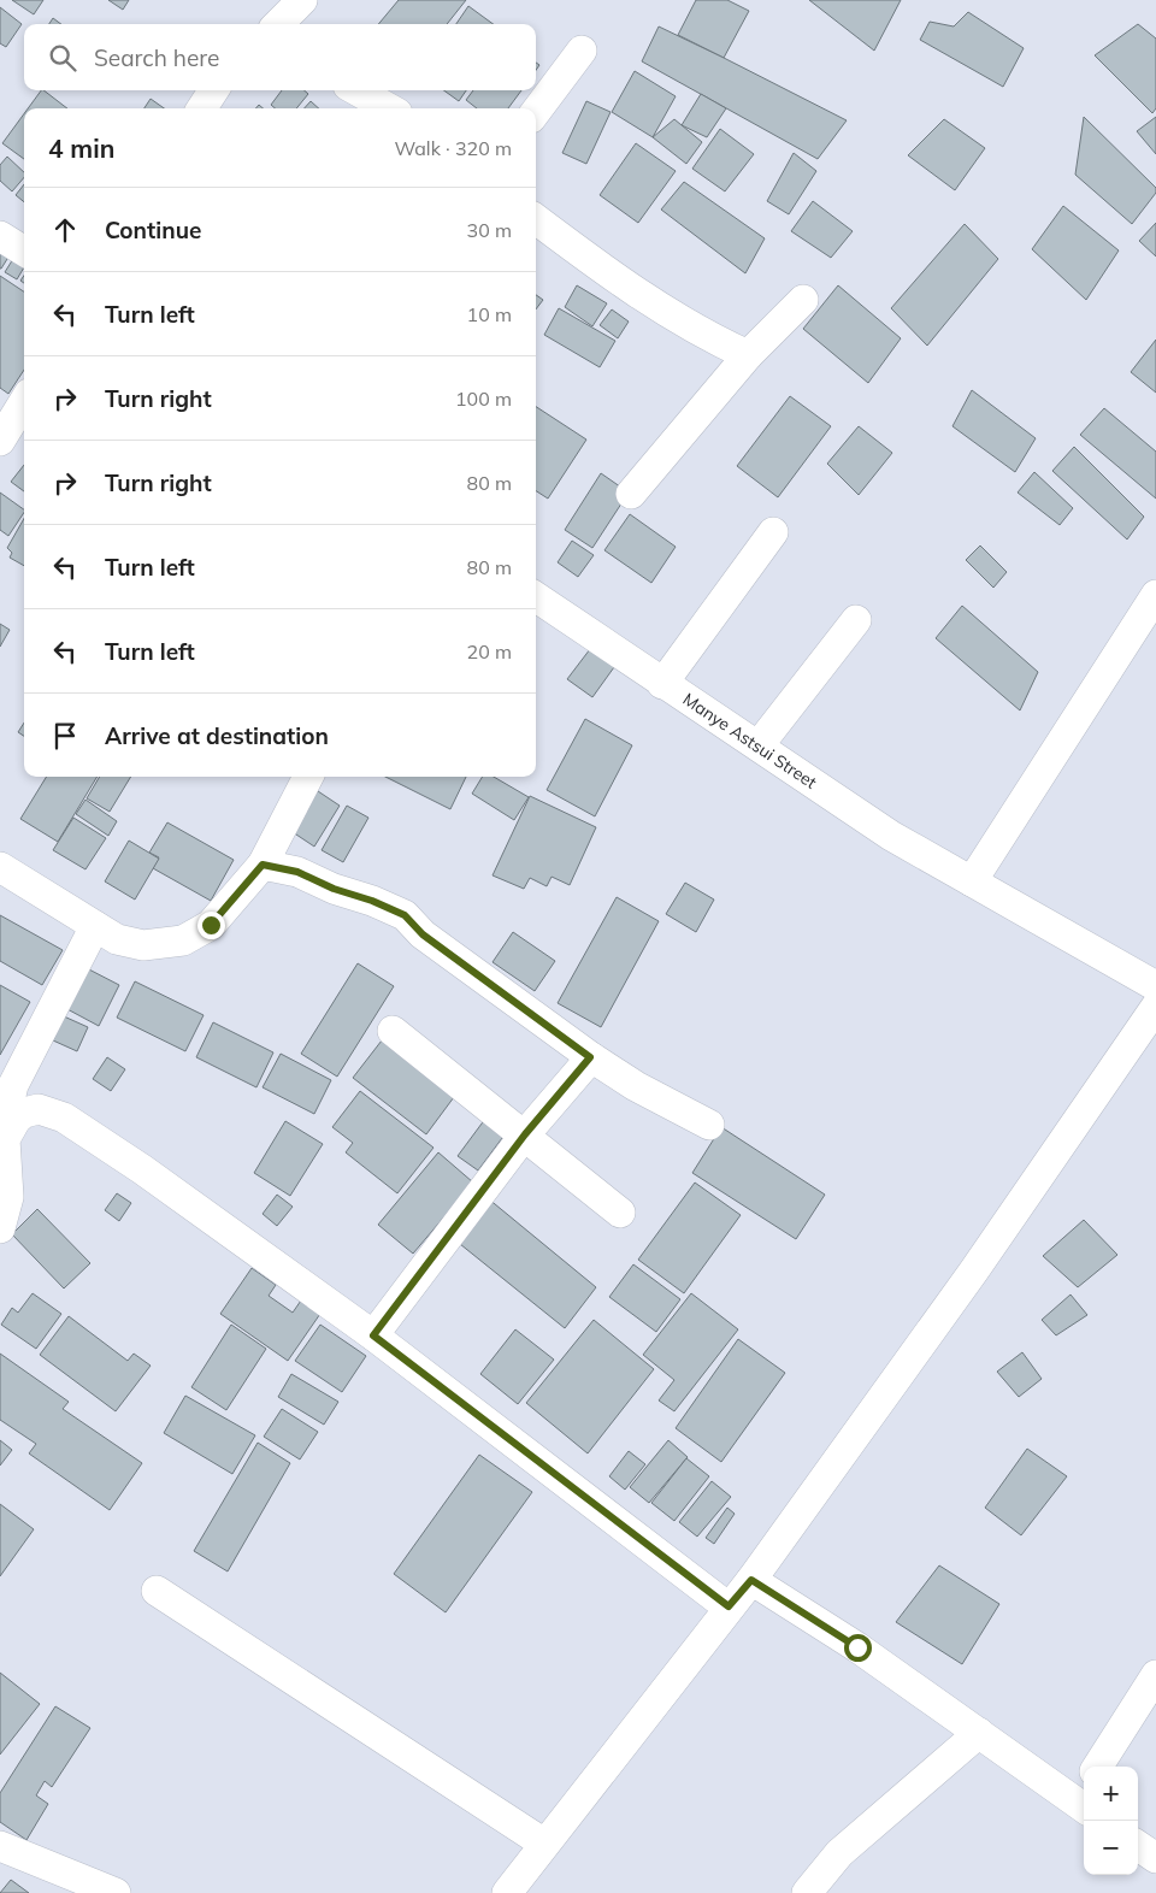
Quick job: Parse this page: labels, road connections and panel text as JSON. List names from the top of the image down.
{
  "streets": {
    "street": ["Manye Astsui Street"]
  },
  "page": {
    "search": "Search here",
    "heading": ["4 min", "Walk · 320 m"],
    "list": [
      ["Continue", "30 m"],
      ["Turn left", "10 m"],
      ["Turn right", "100 m"],
      ["Turn right", "80 m"],
      ["Turn left", "80 m"],
      ["Turn left", "20 m"],
      "Arrive at destination"
    ],
    "map_buttons": ["+", "−"]
  }
}
